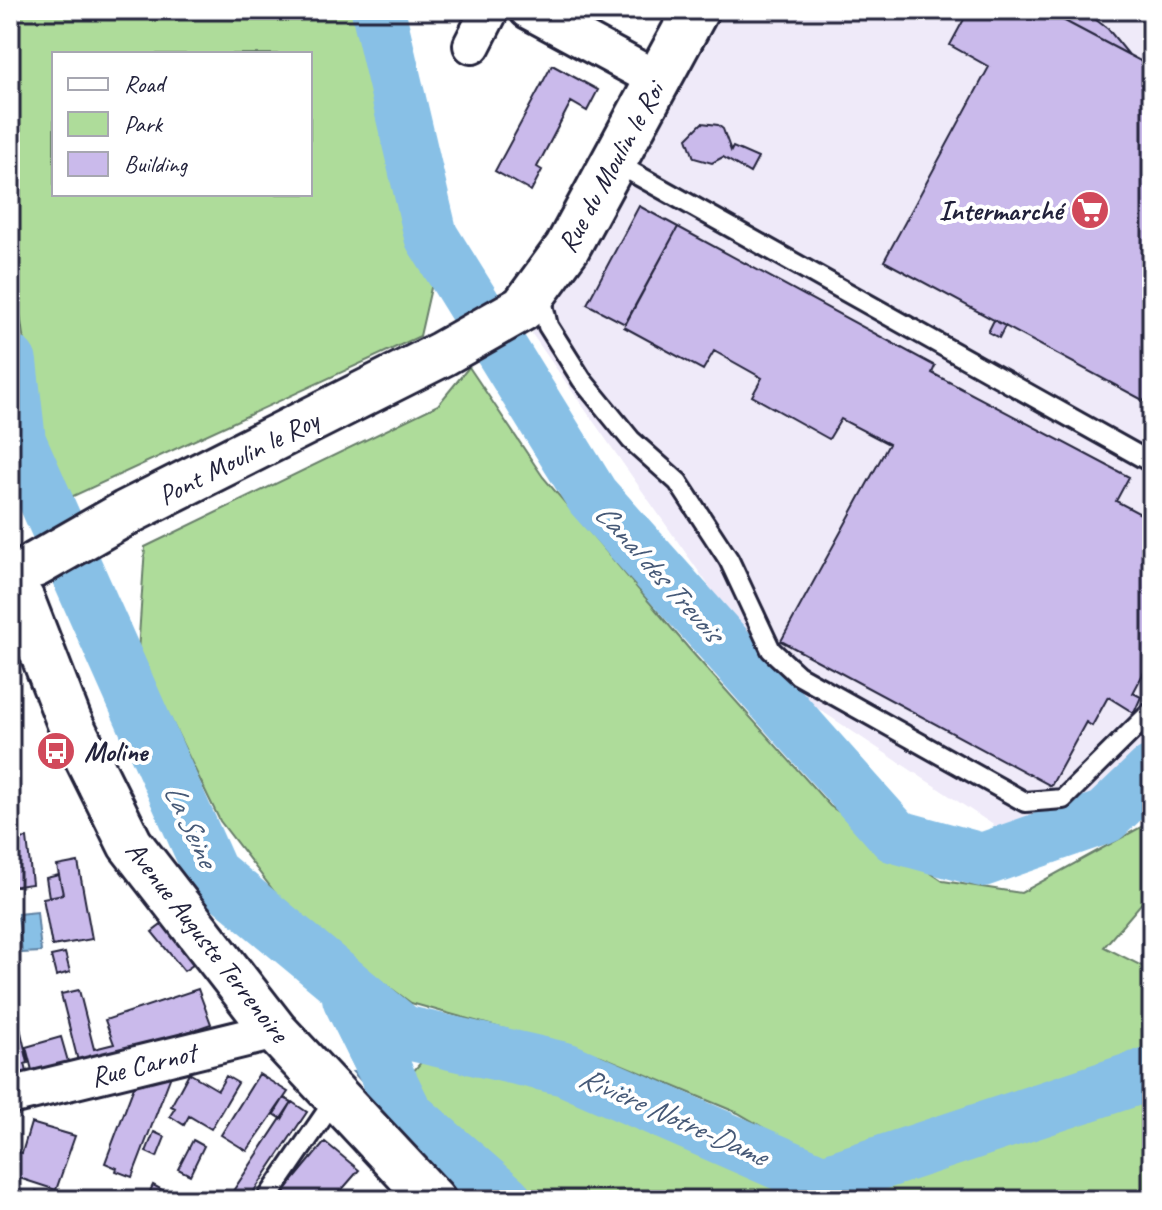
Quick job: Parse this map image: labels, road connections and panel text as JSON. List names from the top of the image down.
{
  "streets": {
    "street": [
      "Rue du Moulin le Roi",
      "Pont Moulin le Roy",
      "Avenue Auguste Terrenoire",
      "Rue Carnot"
    ]
  },
  "crossings": [
    ["Rue du Moulin le Roi", "Pont Moulin le Roy"],
    ["Pont Moulin le Roy", "Avenue Auguste Terrenoire"],
    ["Avenue Auguste Terrenoire", "Rue Carnot"]
  ],
  "water": ["Canal des Trevois", "La Seine", "Rivière Notre-Dame"],
  "places": {
    "supermarket": ["Intermarché"],
    "bus stop": ["Moline"]
  },
  "legend": ["Road", "Park", "Building"]
}
